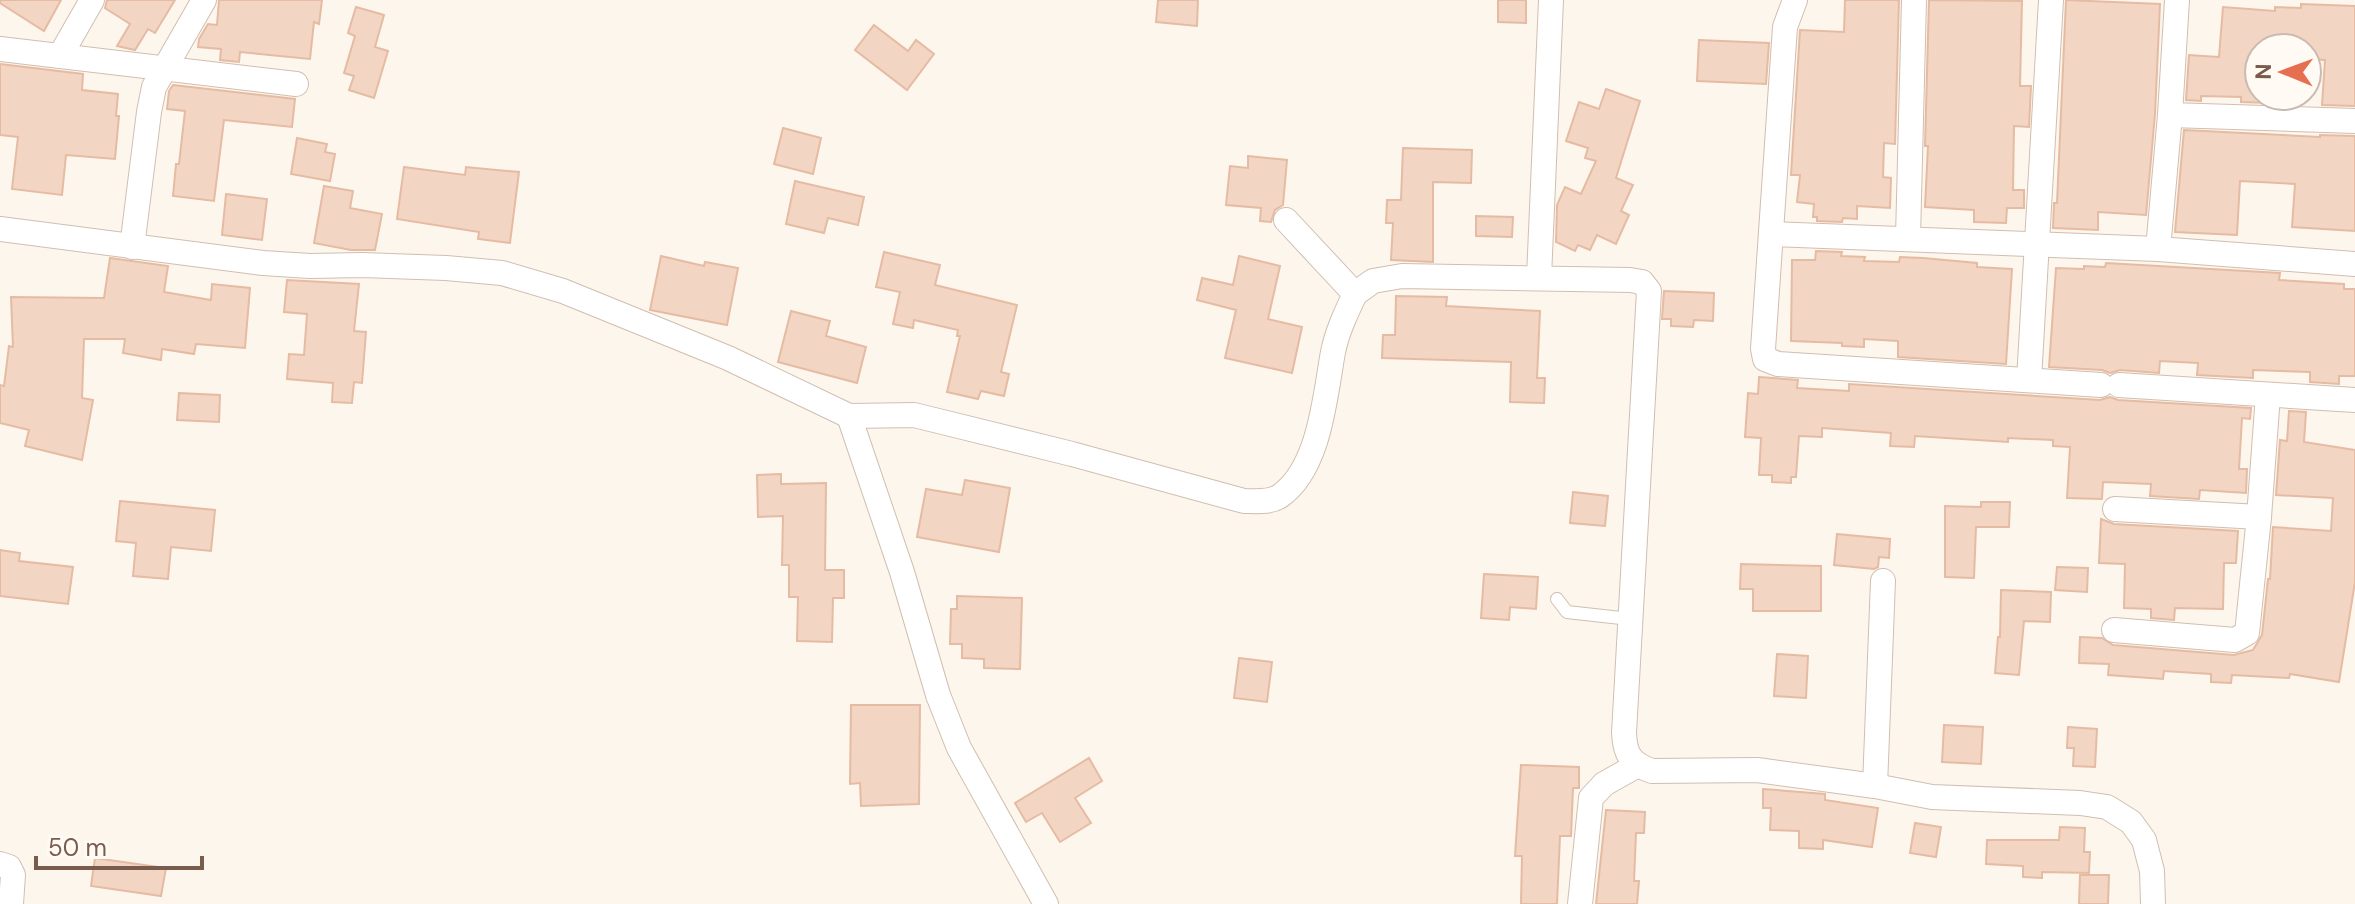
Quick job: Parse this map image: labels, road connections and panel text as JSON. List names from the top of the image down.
{
  "scale_bar": "50 m",
  "north": "left"
}
